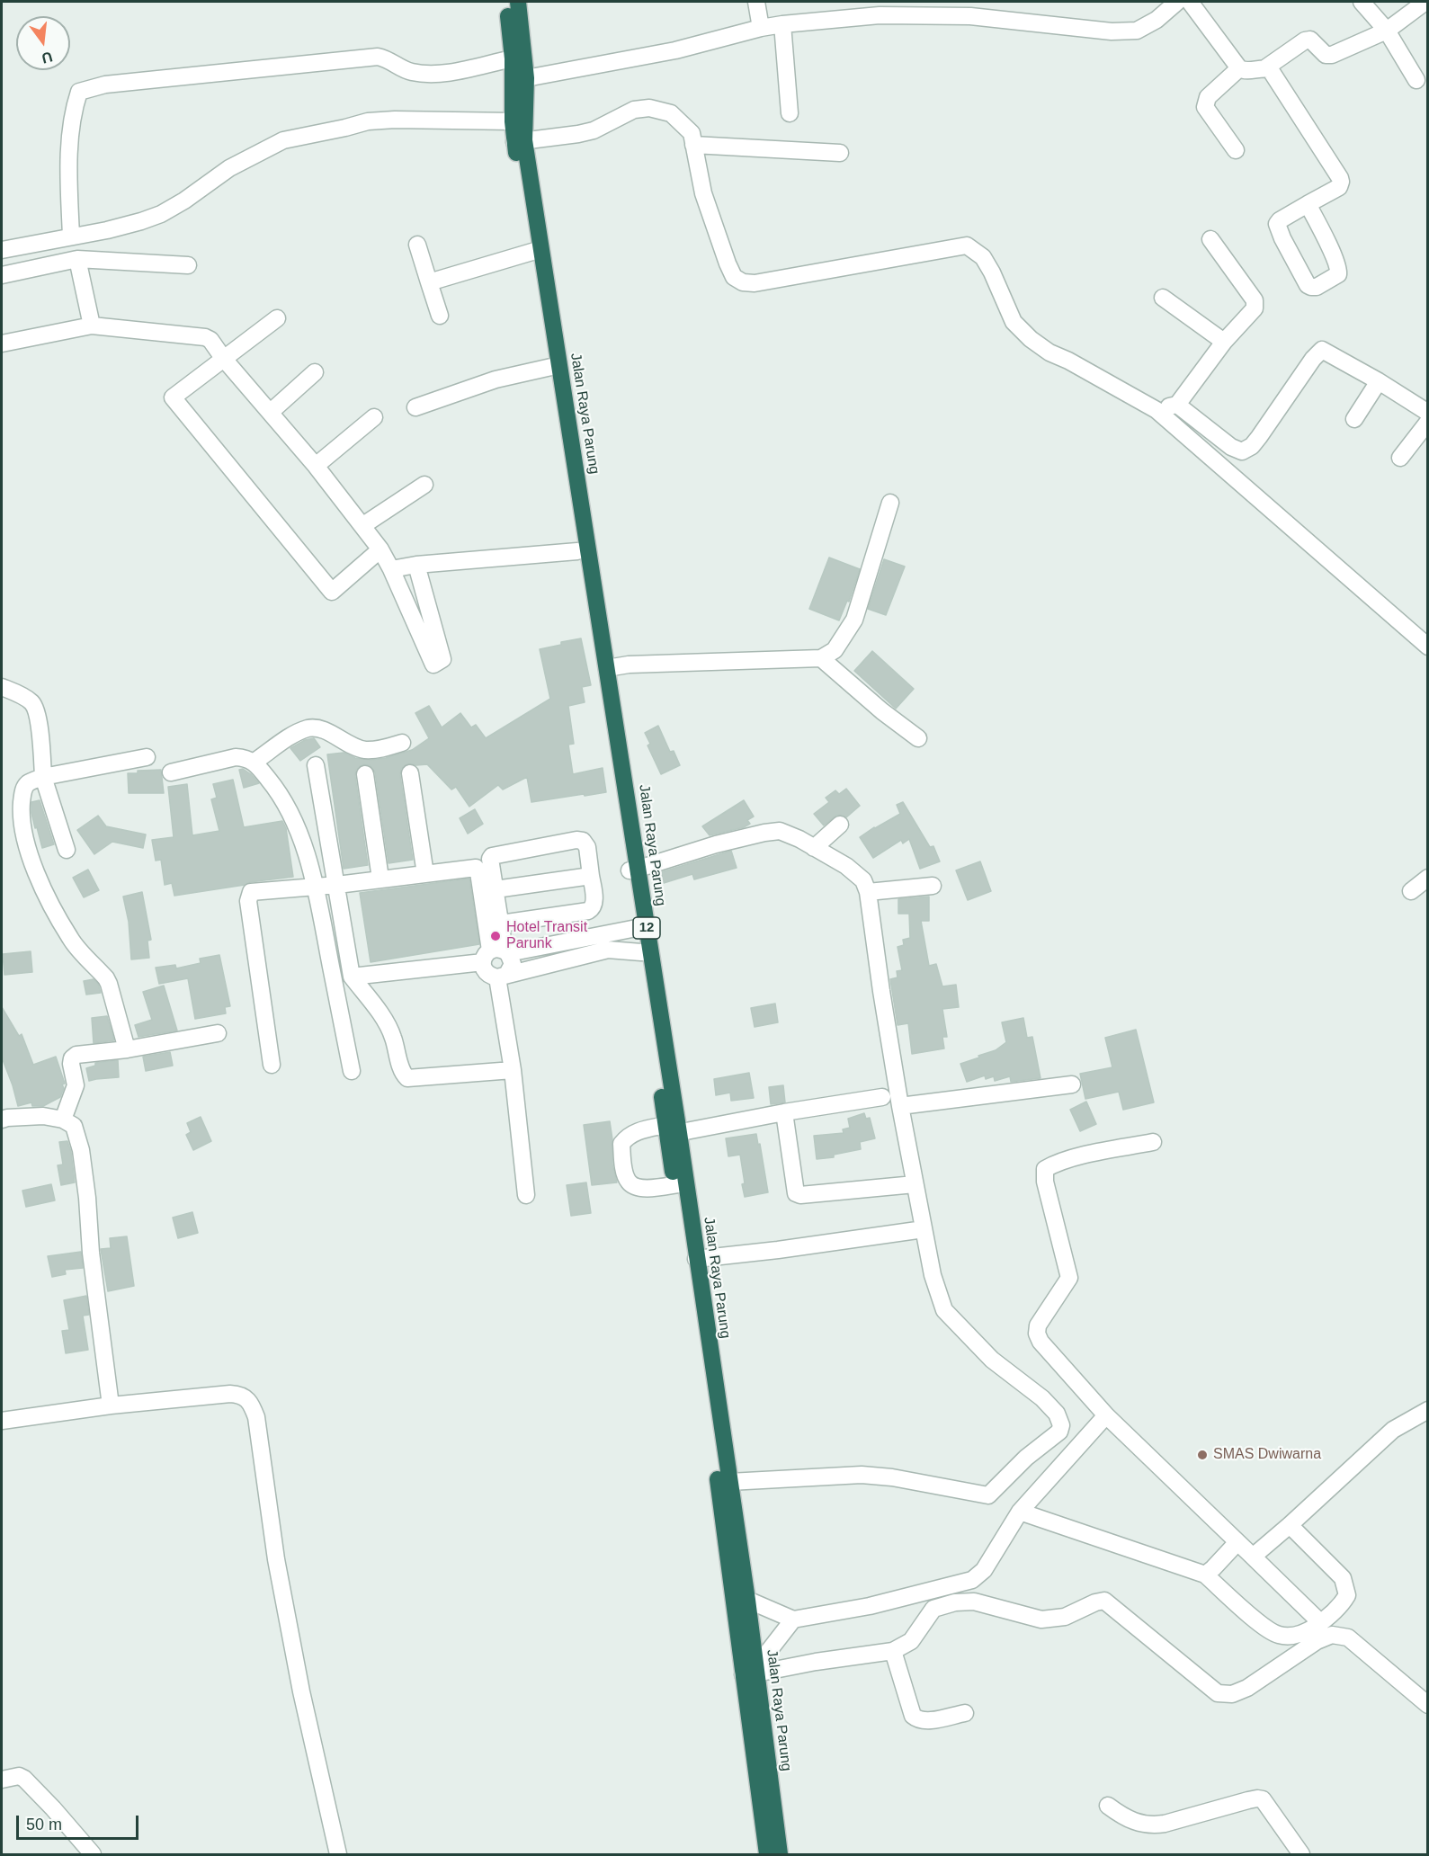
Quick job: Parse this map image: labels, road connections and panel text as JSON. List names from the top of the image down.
{
  "streets": {
    "highway": ["Jalan Raya Parung", "12"]
  },
  "places": ["Hotel Transit Parunk", "SMAS Dwiwarna"],
  "scale_bar": "50 m",
  "north": "bottom"
}
